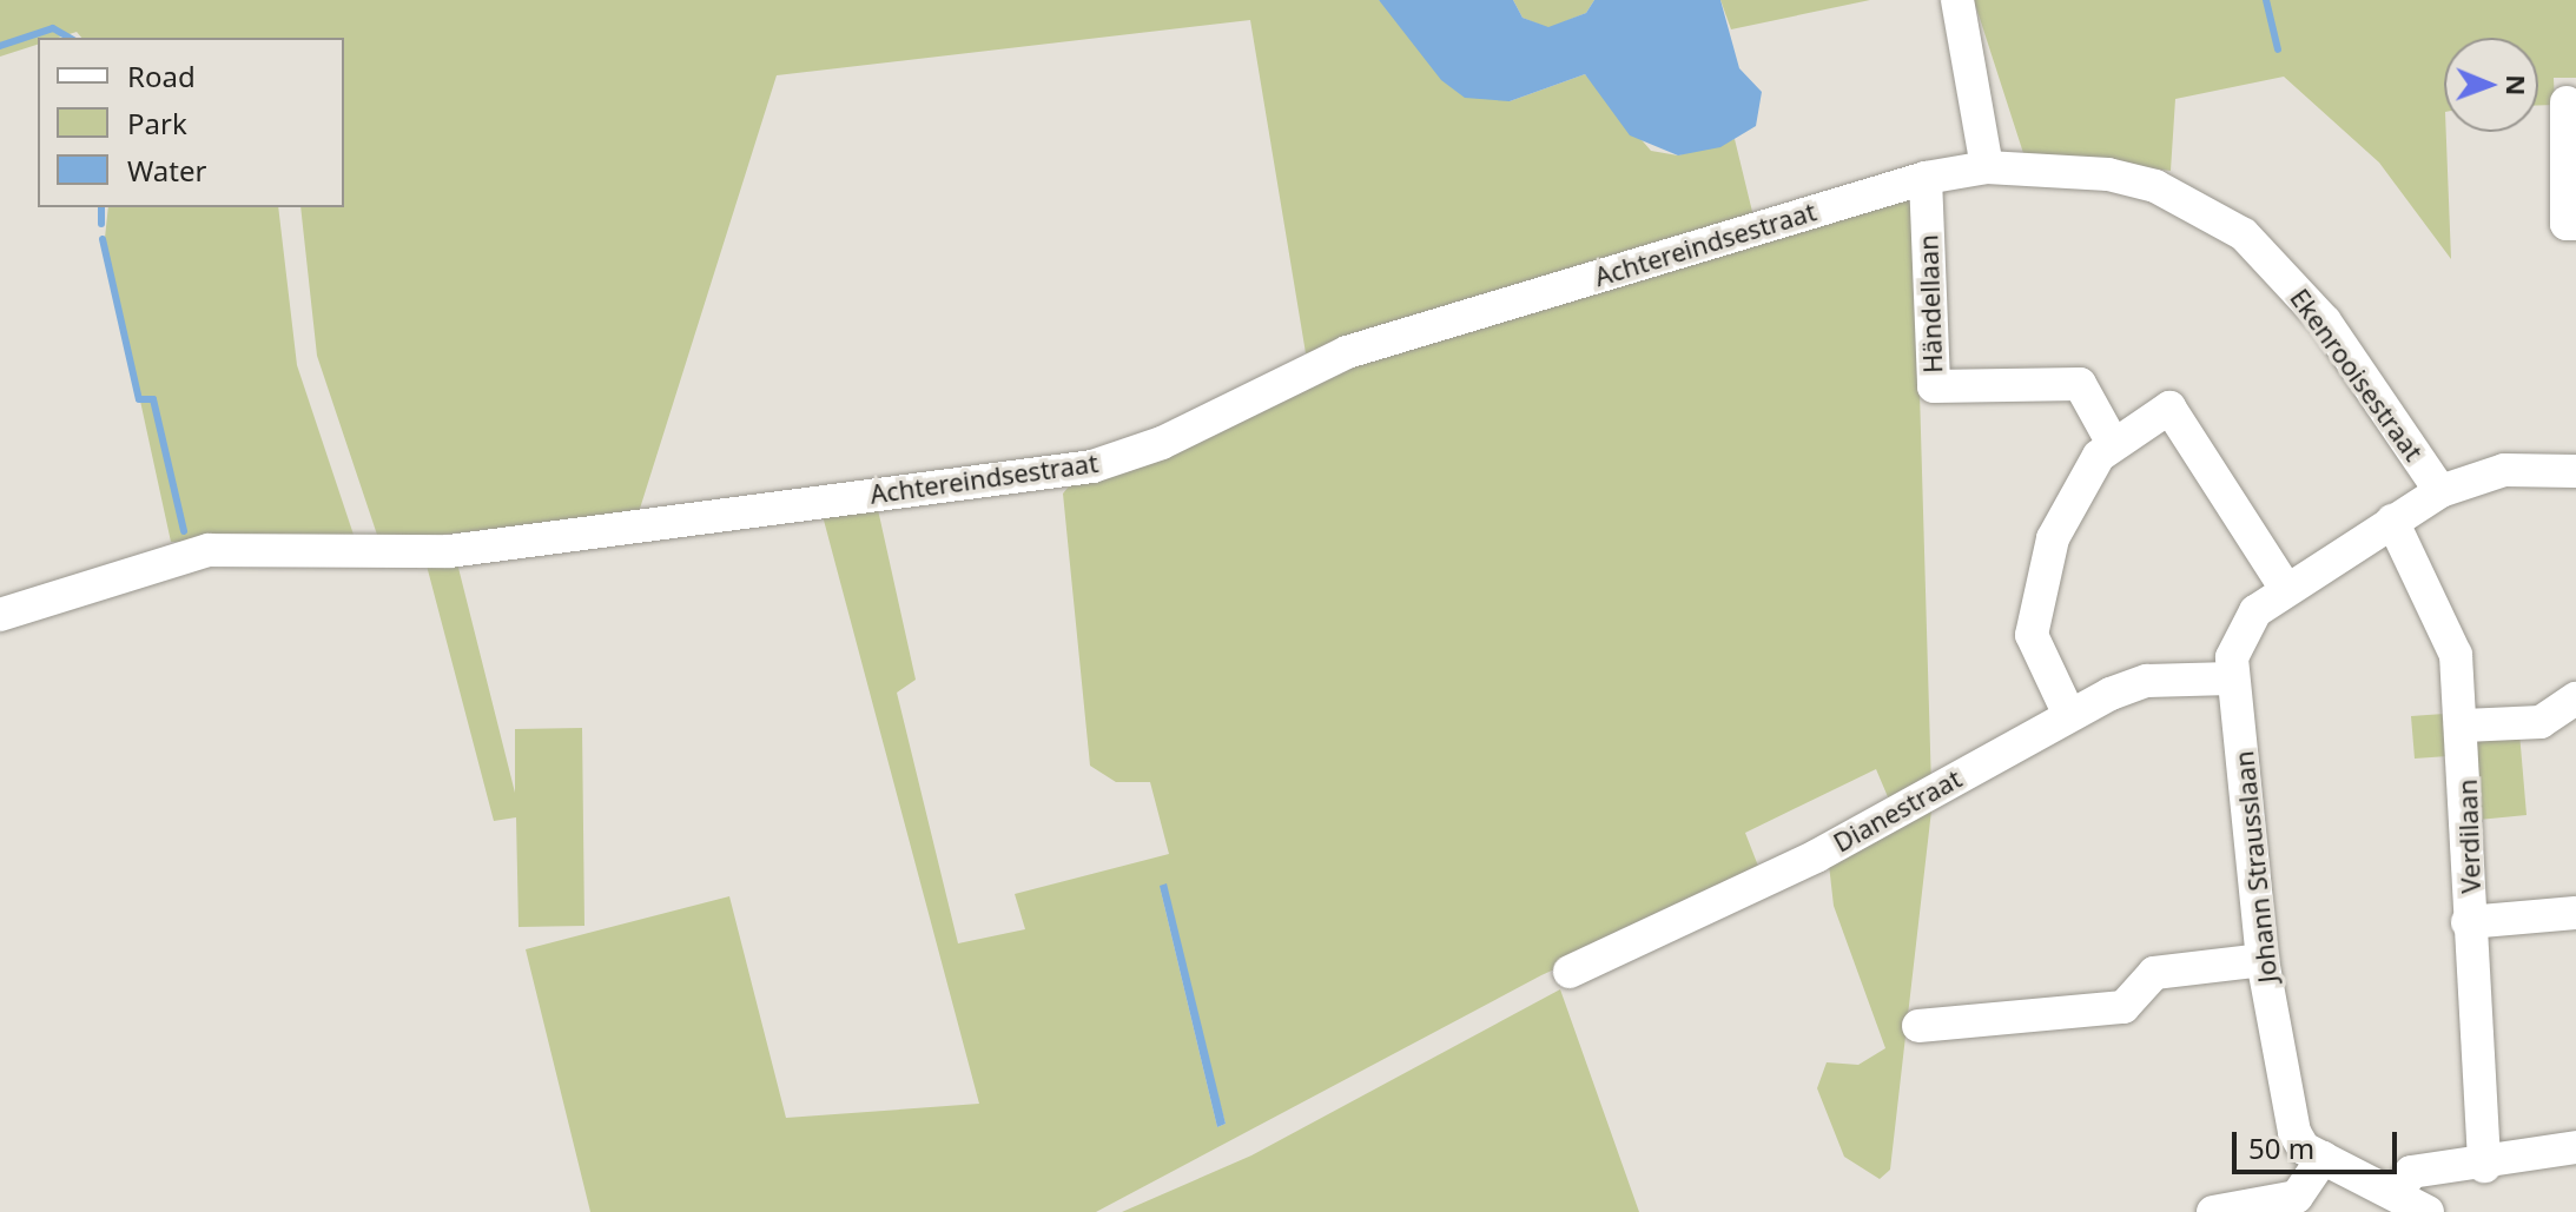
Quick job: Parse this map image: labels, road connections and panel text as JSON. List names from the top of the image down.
{
  "streets": {
    "street": [
      "Achtereindsestraat",
      "Händellaan",
      "Ekenrooisestraat",
      "Dianestraat",
      "Verdilaan",
      "Johann Strausslaan"
    ]
  },
  "crossings": [
    ["Achtereindsestraat", "Händellaan"],
    ["Achtereindsestraat", "Ekenrooisestraat"],
    ["Ekenrooisestraat", "Johann Strausslaan"],
    ["Dianestraat", "Johann Strausslaan"],
    ["Verdilaan", "Johann Strausslaan"]
  ],
  "legend": ["Road", "Park", "Water"],
  "scale_bar": "50 m",
  "north": "right"
}
